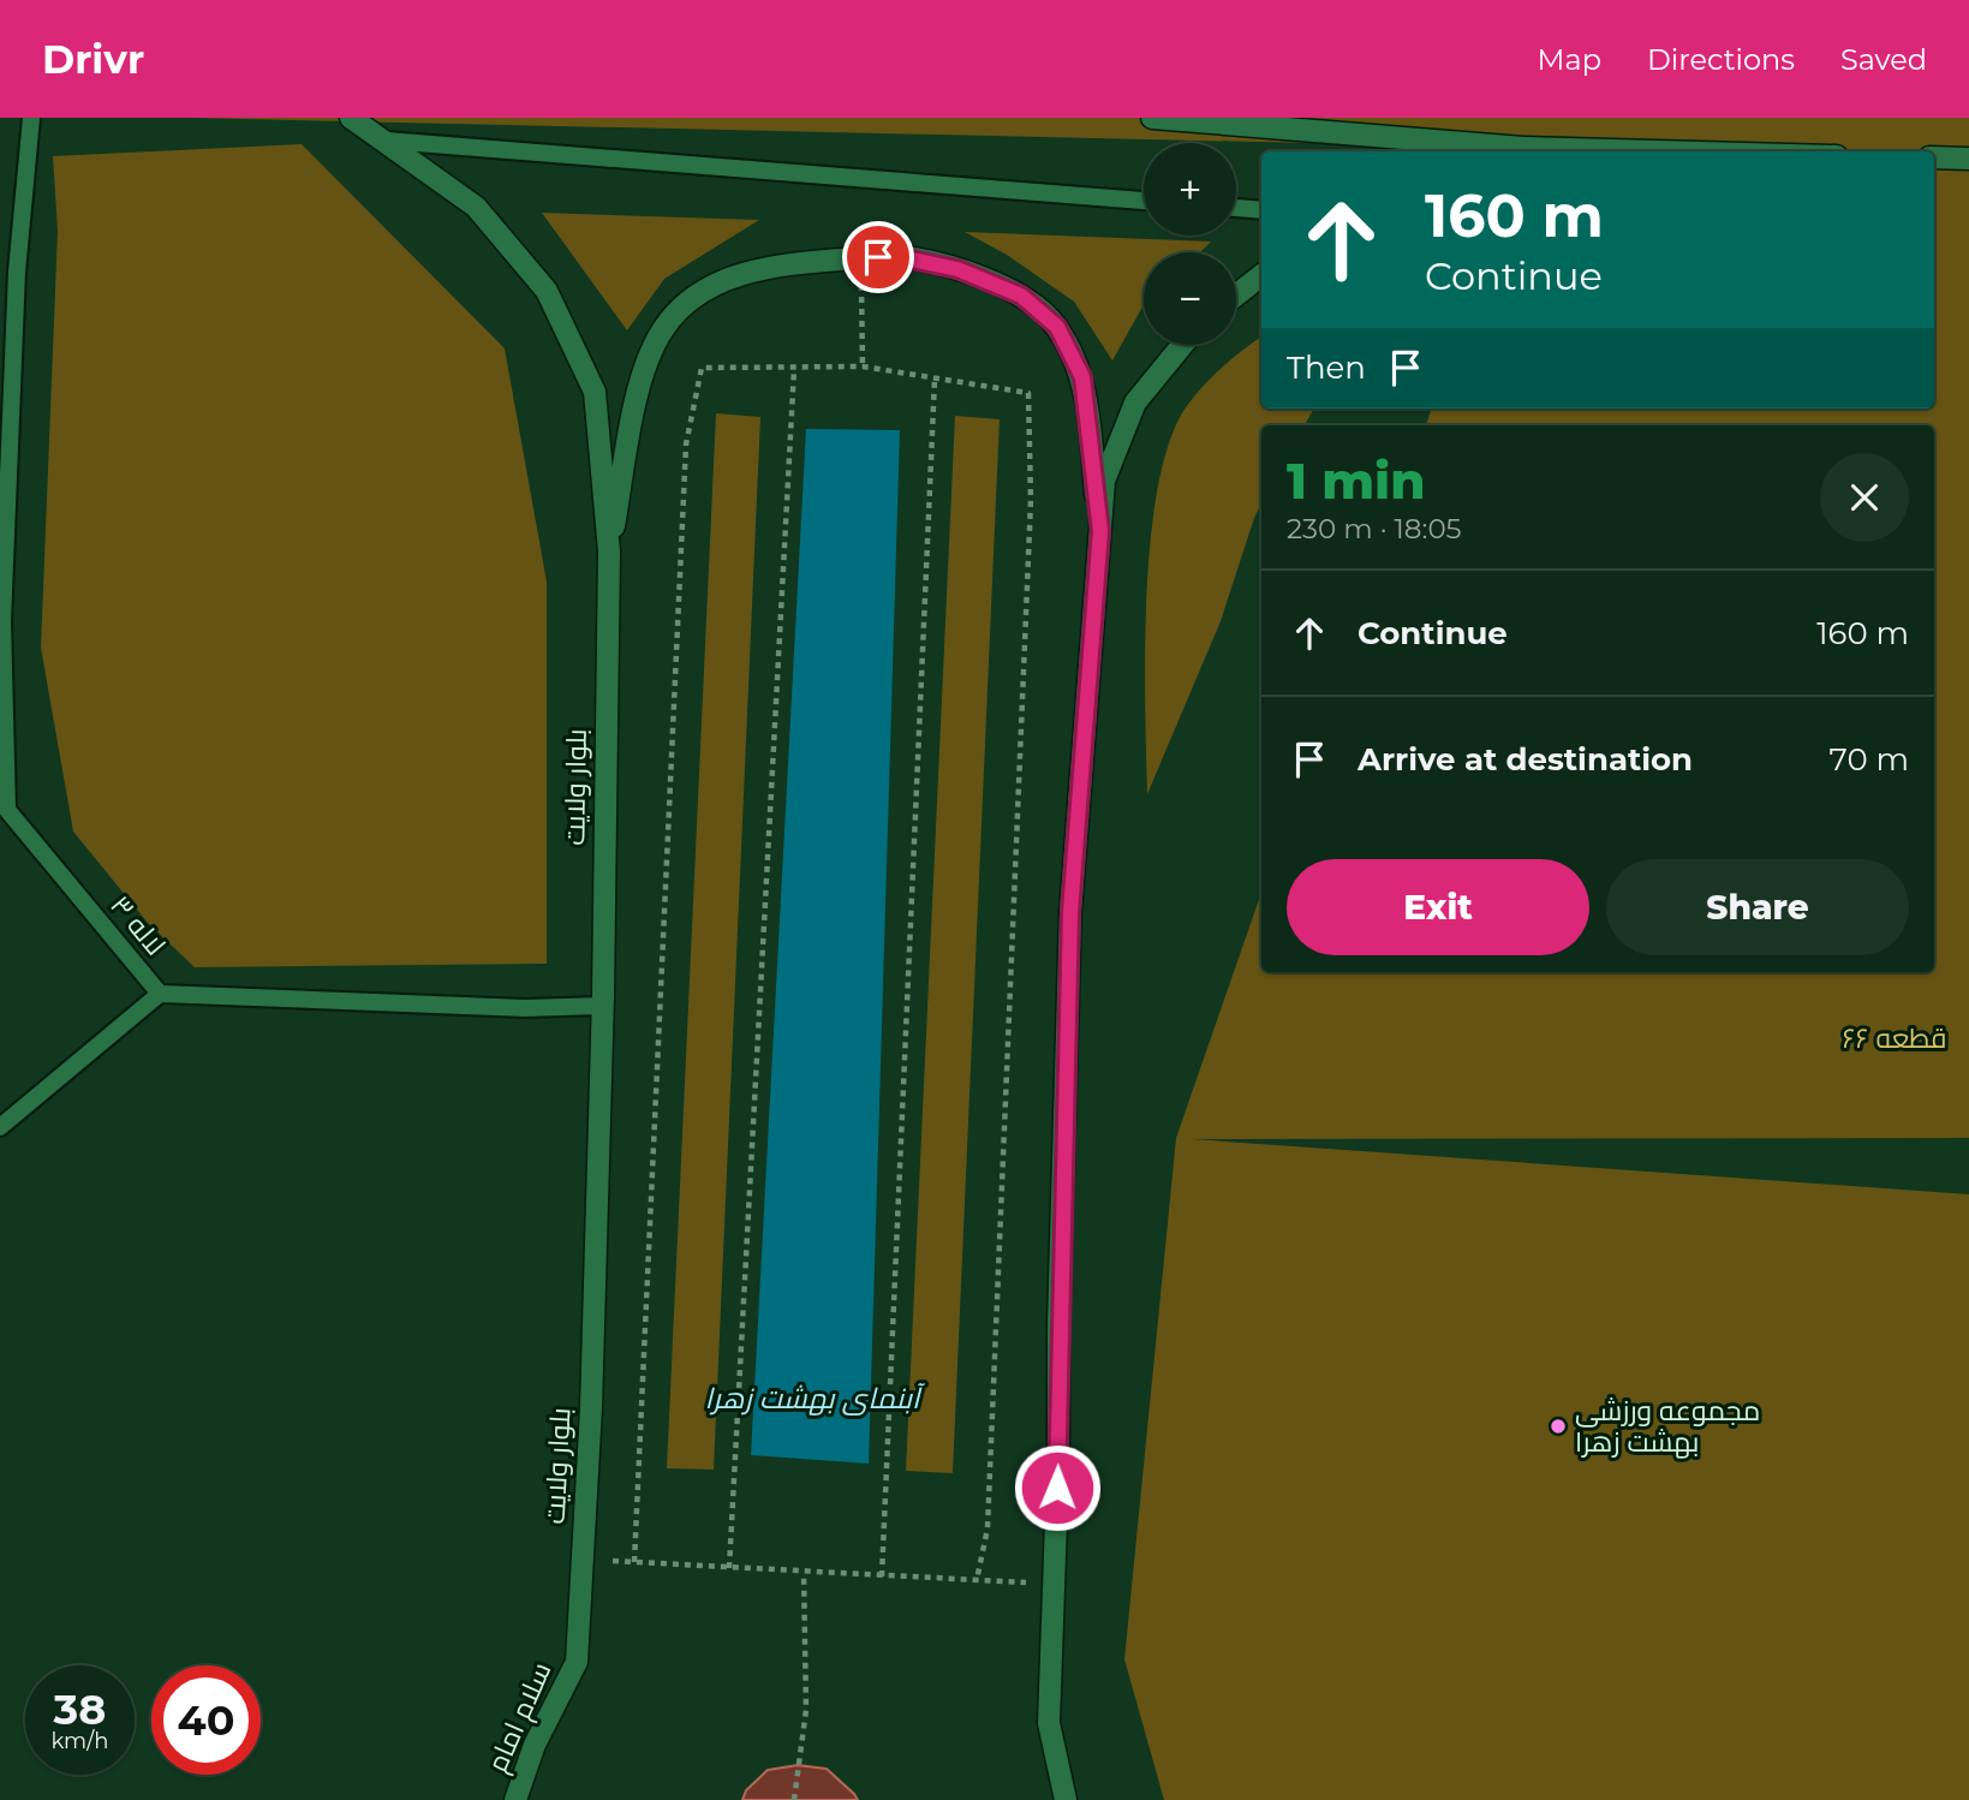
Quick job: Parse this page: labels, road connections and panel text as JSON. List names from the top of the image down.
{
  "streets": {
    "street": ["بلوار ولایت", "سلام امام"],
    "lane": ["لاله ۳"]
  },
  "crossings": [
    ["بلوار ولایت", "سلام امام"]
  ],
  "water": ["آبنمای بهشت زهرا"],
  "parks": ["قطعه ۶۶"],
  "places": ["مجموعه ورزشی بهشت زهرا"],
  "page": {
    "header": "Drivr",
    "nav": ["Map", "Directions", "Saved"],
    "map_buttons": ["+", "−"],
    "turn": ["160 m", "Continue"],
    "then": "Then",
    "heading": ["1 min", "230 m · 18:05"],
    "list": [
      {
        "name": "Continue",
        "value": "160 m"
      },
      {
        "name": "Arrive at destination",
        "value": "70 m"
      }
    ],
    "buttons": ["Exit", "Share"],
    "speed": "38 km/h",
    "limit": "40"
  }
}
